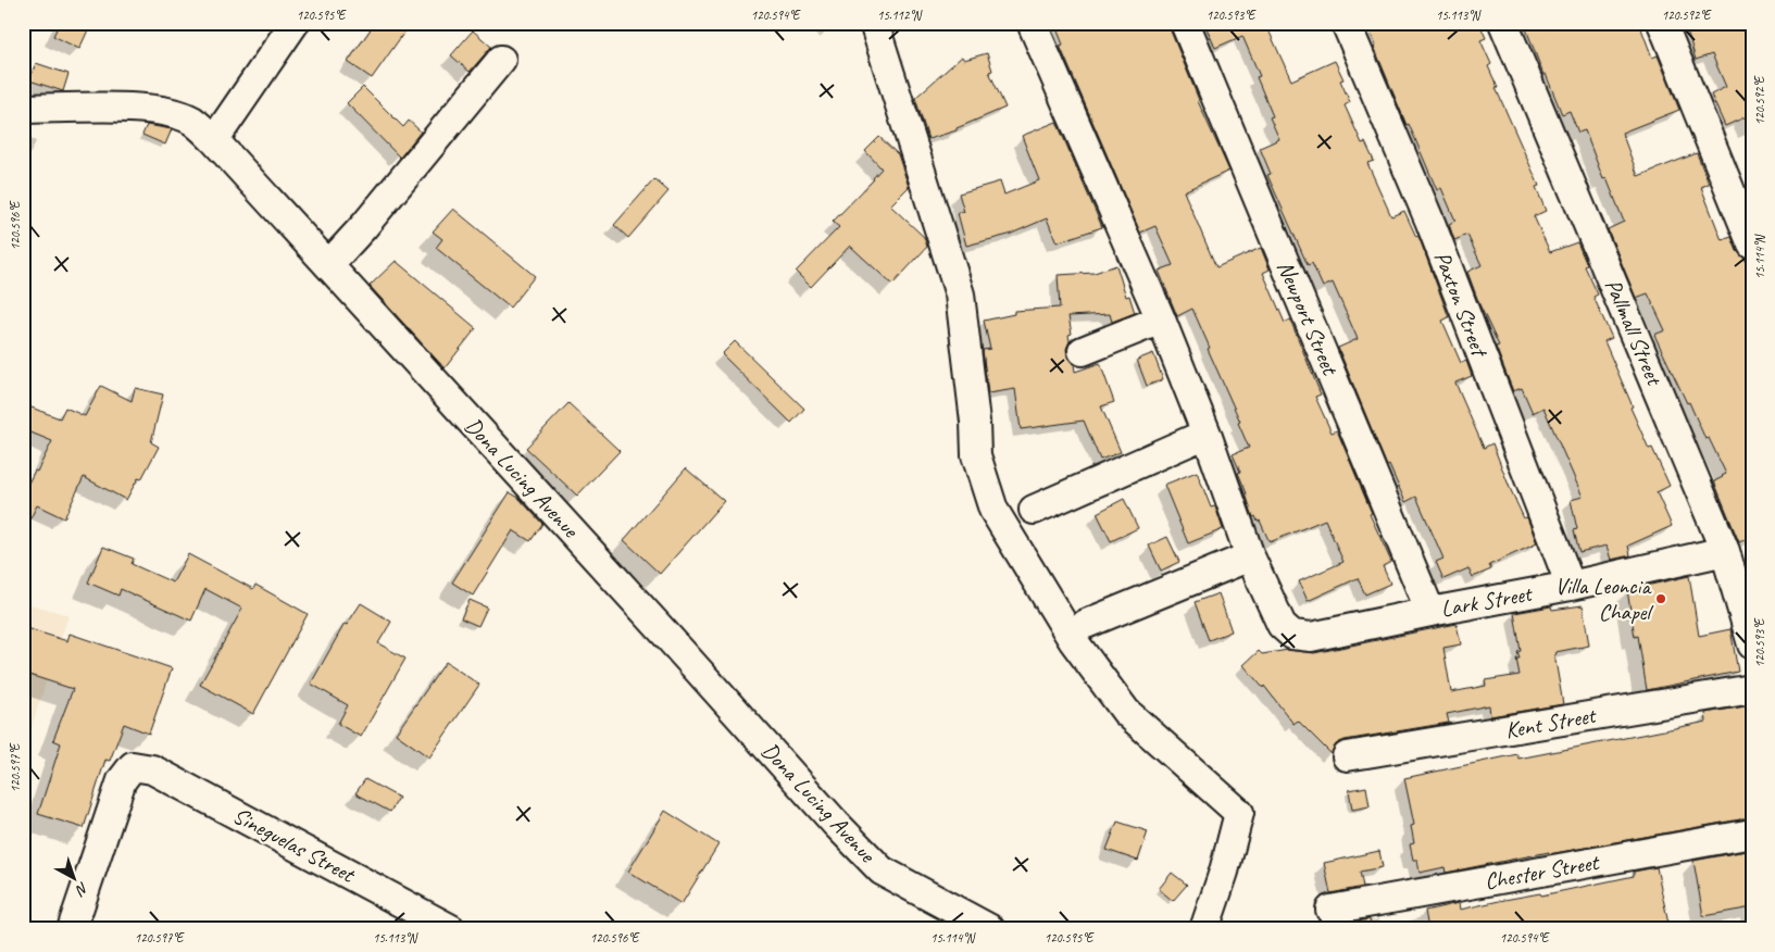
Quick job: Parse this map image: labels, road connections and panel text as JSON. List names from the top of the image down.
{
  "streets": {
    "street": [
      "Paxton Street",
      "Newport Street",
      "Pallmall Street",
      "Dona Lucing Avenue",
      "Lark Street",
      "Kent Street",
      "Sineguelas Street",
      "Chester Street"
    ]
  },
  "crossings": [
    ["Paxton Street", "Lark Street"],
    ["Newport Street", "Lark Street"],
    ["Pallmall Street", "Lark Street"]
  ],
  "places": ["Villa Leoncia Chapel"],
  "north": "bottom right",
  "coordinates": [
    "120.595°E",
    "120.594°E",
    "15.112°N",
    "120.593°E",
    "15.113°N",
    "120.592°E",
    "120.596°E",
    "15.114°N",
    "120.597°E"
  ]
}
